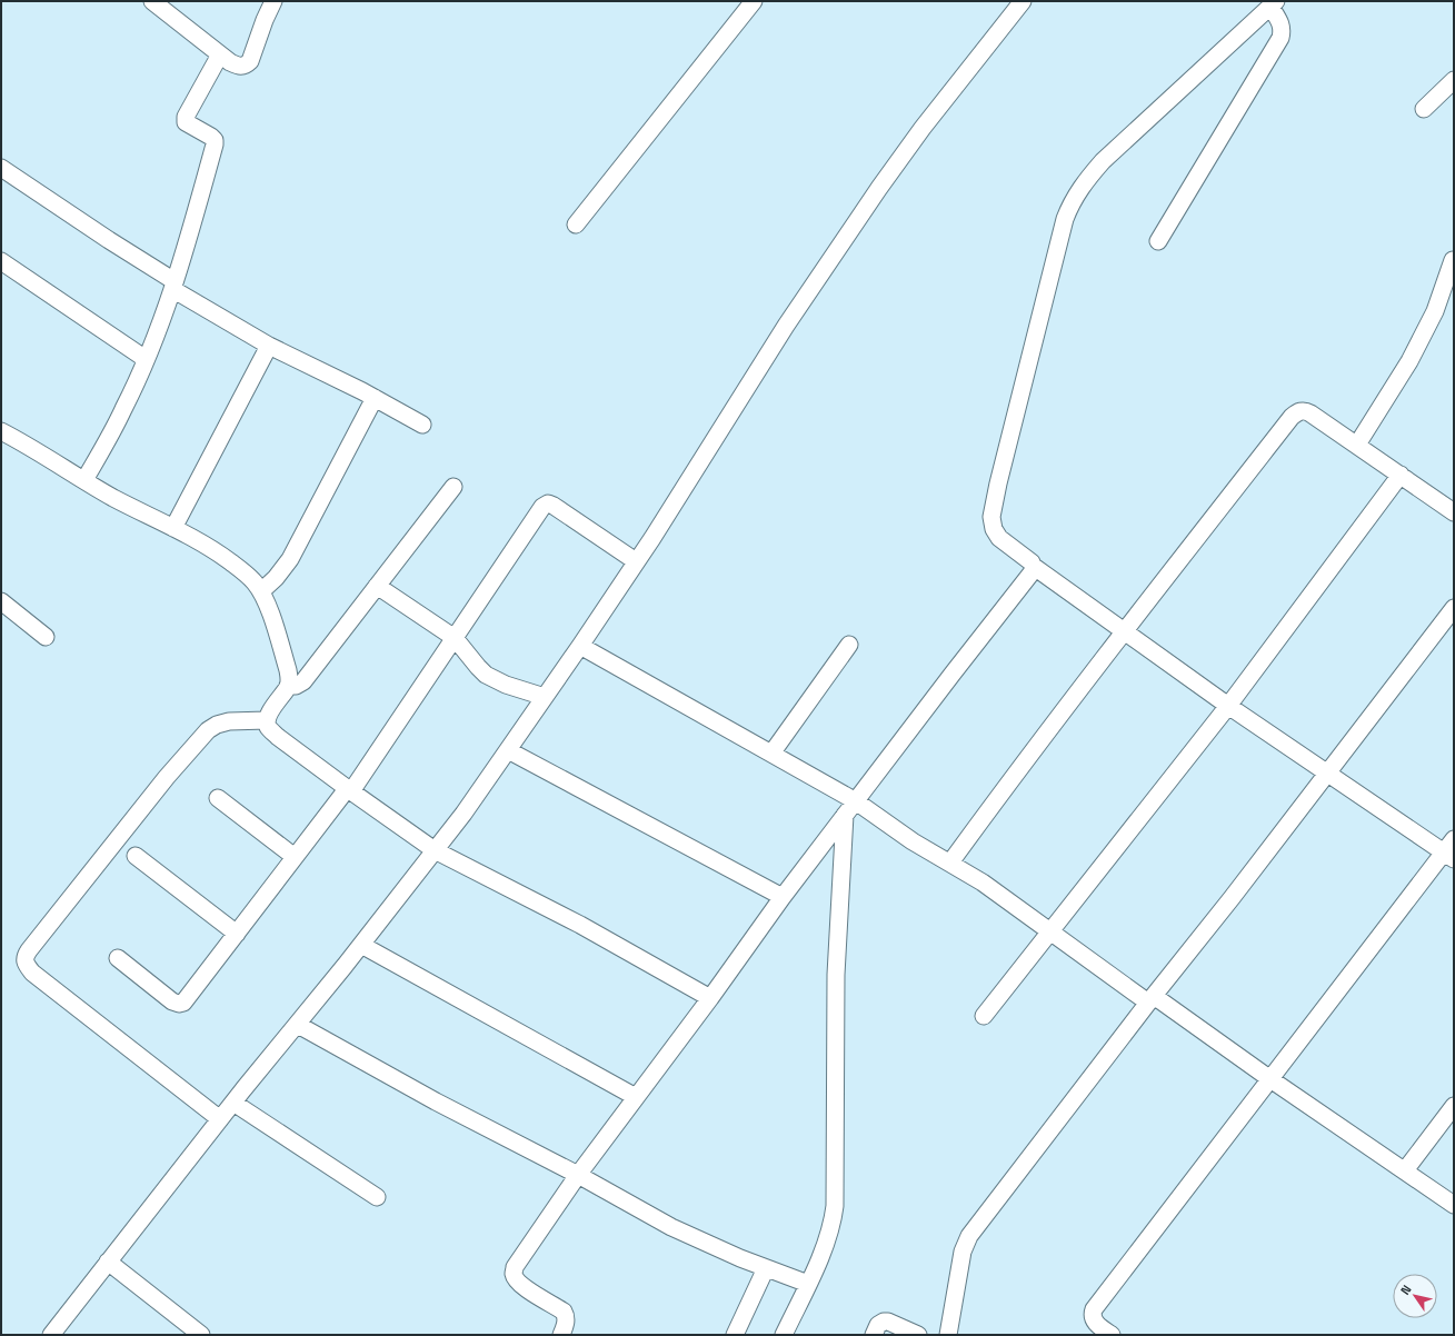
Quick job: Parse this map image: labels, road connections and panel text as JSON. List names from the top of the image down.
{
  "north": "top left"
}
